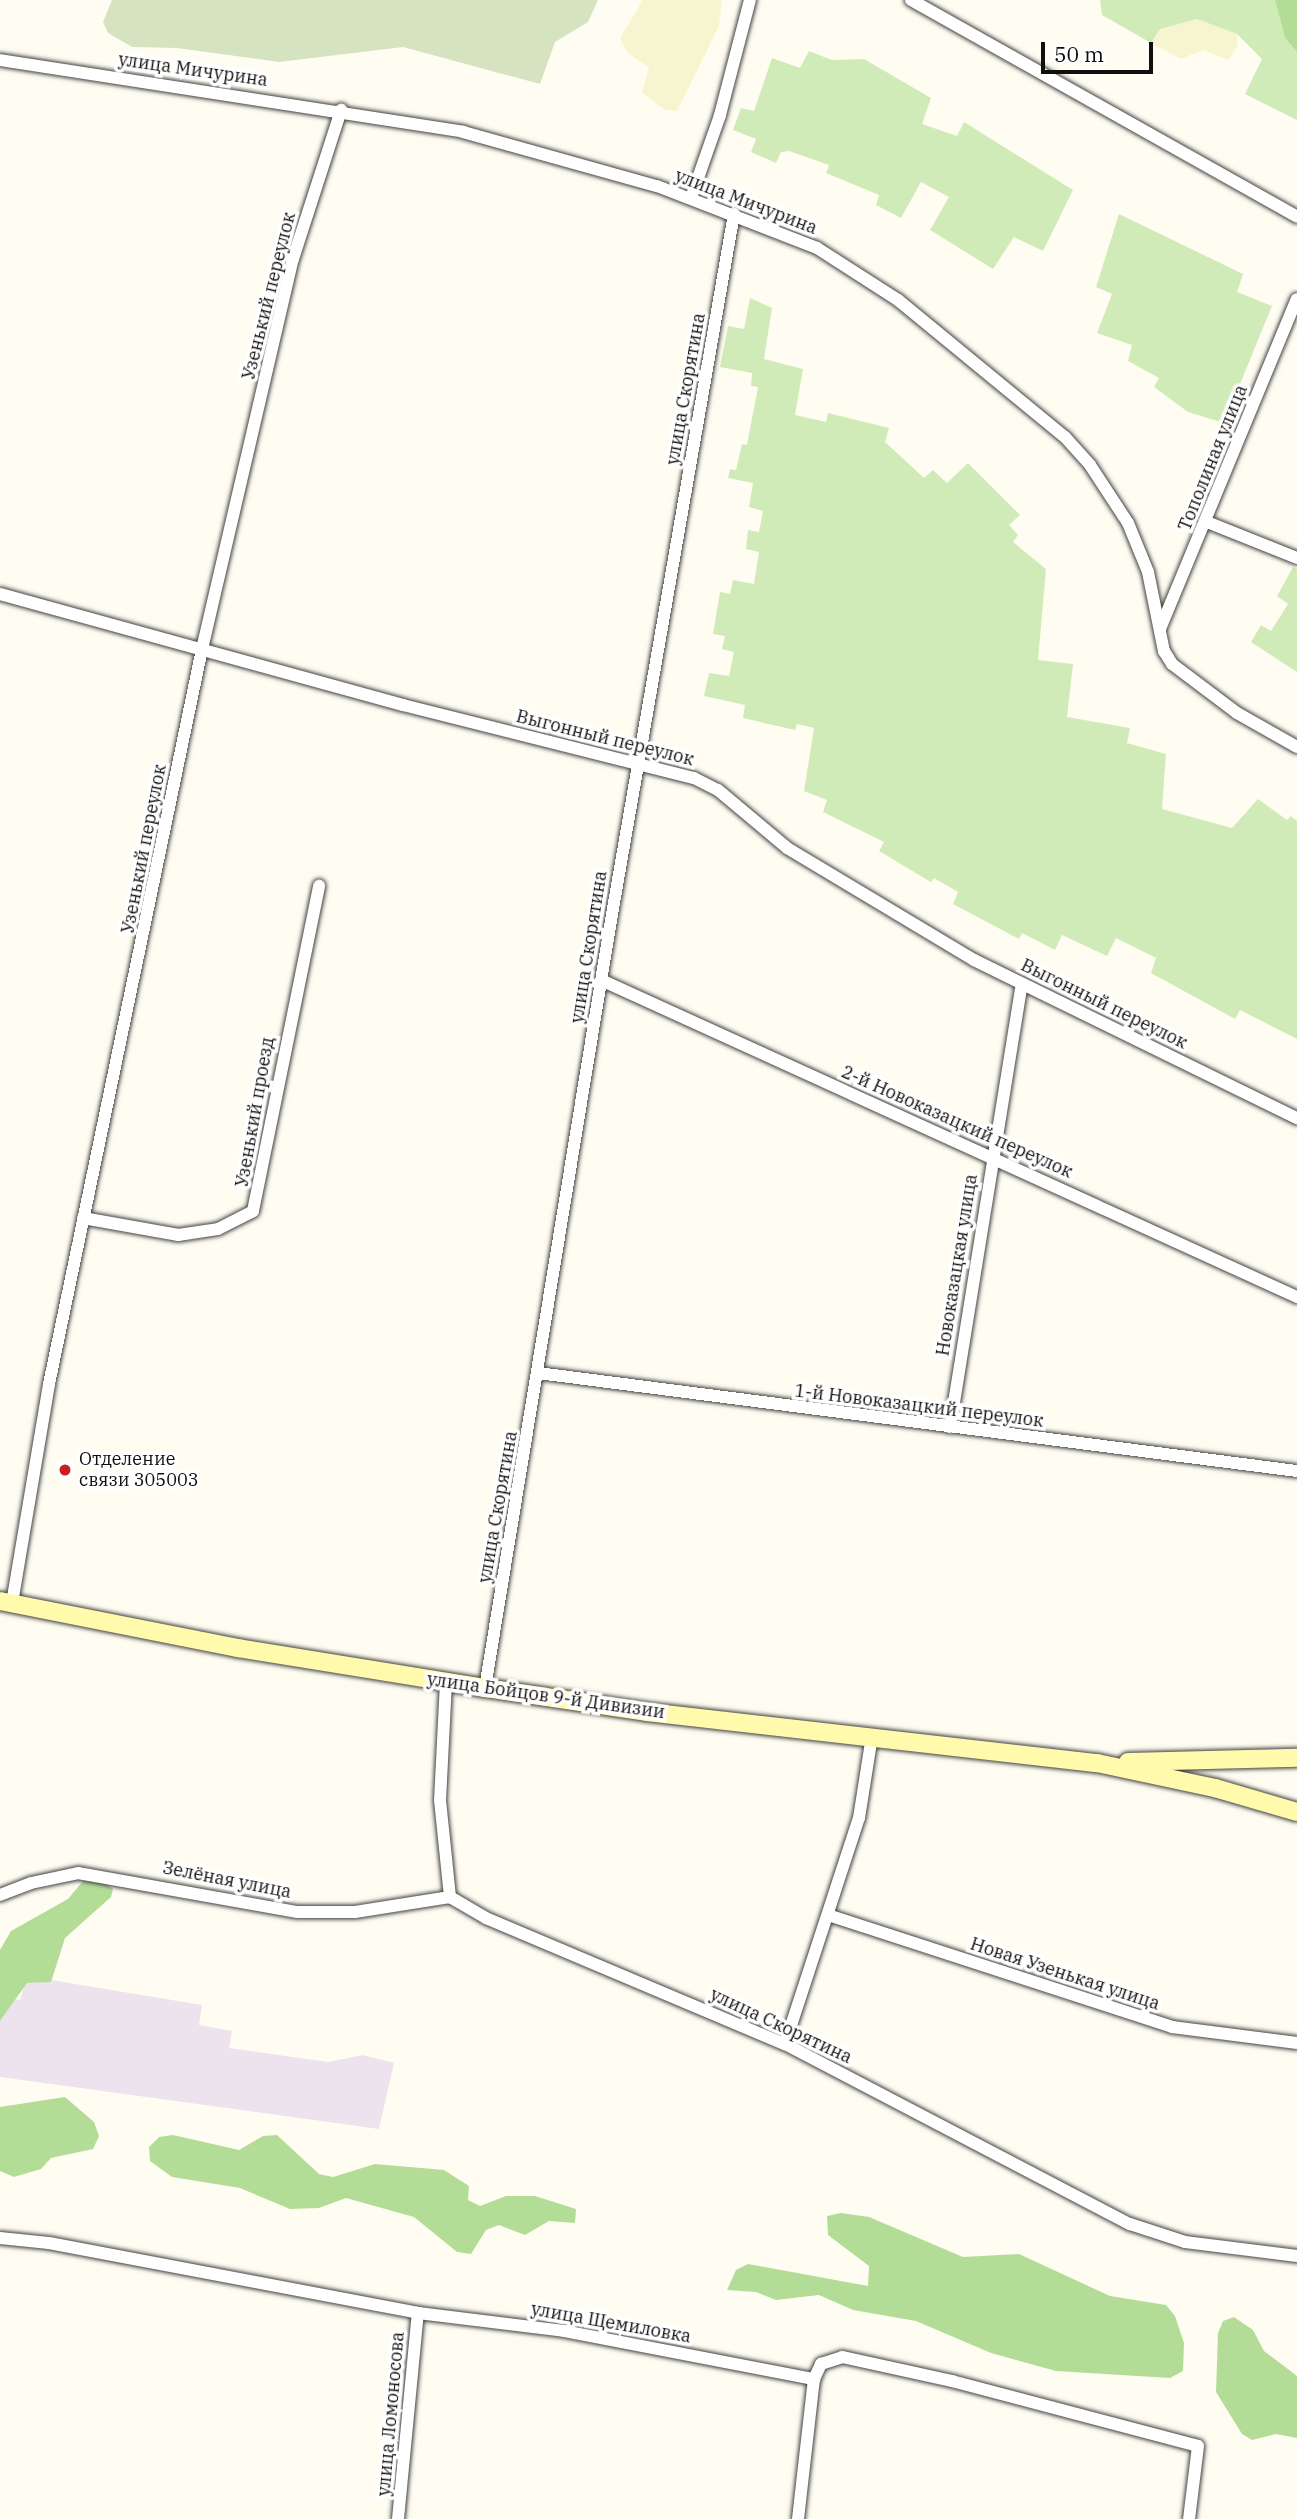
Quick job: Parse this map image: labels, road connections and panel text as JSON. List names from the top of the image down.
{
  "streets": {
    "street": [
      "улица Мичурина",
      "Узенький переулок",
      "улица Скорятина",
      "Тополиная улица",
      "Выгонный переулок",
      "Узенький проезд",
      "2-й Новоказацкий переулок",
      "Новоказацкая улица",
      "1-й Новоказацкий переулок",
      "улица Бойцов 9-й Дивизии",
      "Зелёная улица",
      "Новая Узенькая улица",
      "улица Щемиловка",
      "улица Ломоносова"
    ]
  },
  "crossings": [
    ["улица Мичурина", "Узенький переулок"],
    ["улица Мичурина", "улица Скорятина"],
    ["улица Мичурина", "Тополиная улица"],
    ["Узенький переулок", "Выгонный переулок"],
    ["Узенький переулок", "Узенький проезд"],
    ["Узенький переулок", "улица Бойцов 9-й Дивизии"],
    ["улица Скорятина", "Выгонный переулок"],
    ["улица Скорятина", "2-й Новоказацкий переулок"],
    ["улица Скорятина", "1-й Новоказацкий переулок"],
    ["улица Скорятина", "улица Бойцов 9-й Дивизии"],
    ["улица Скорятина", "Зелёная улица"],
    ["Выгонный переулок", "Новоказацкая улица"],
    ["2-й Новоказацкий переулок", "Новоказацкая улица"],
    ["Новоказацкая улица", "1-й Новоказацкий переулок"],
    ["улица Щемиловка", "улица Ломоносова"]
  ],
  "places": ["Отделение связи 305003"],
  "scale_bar": "50 m"
}
